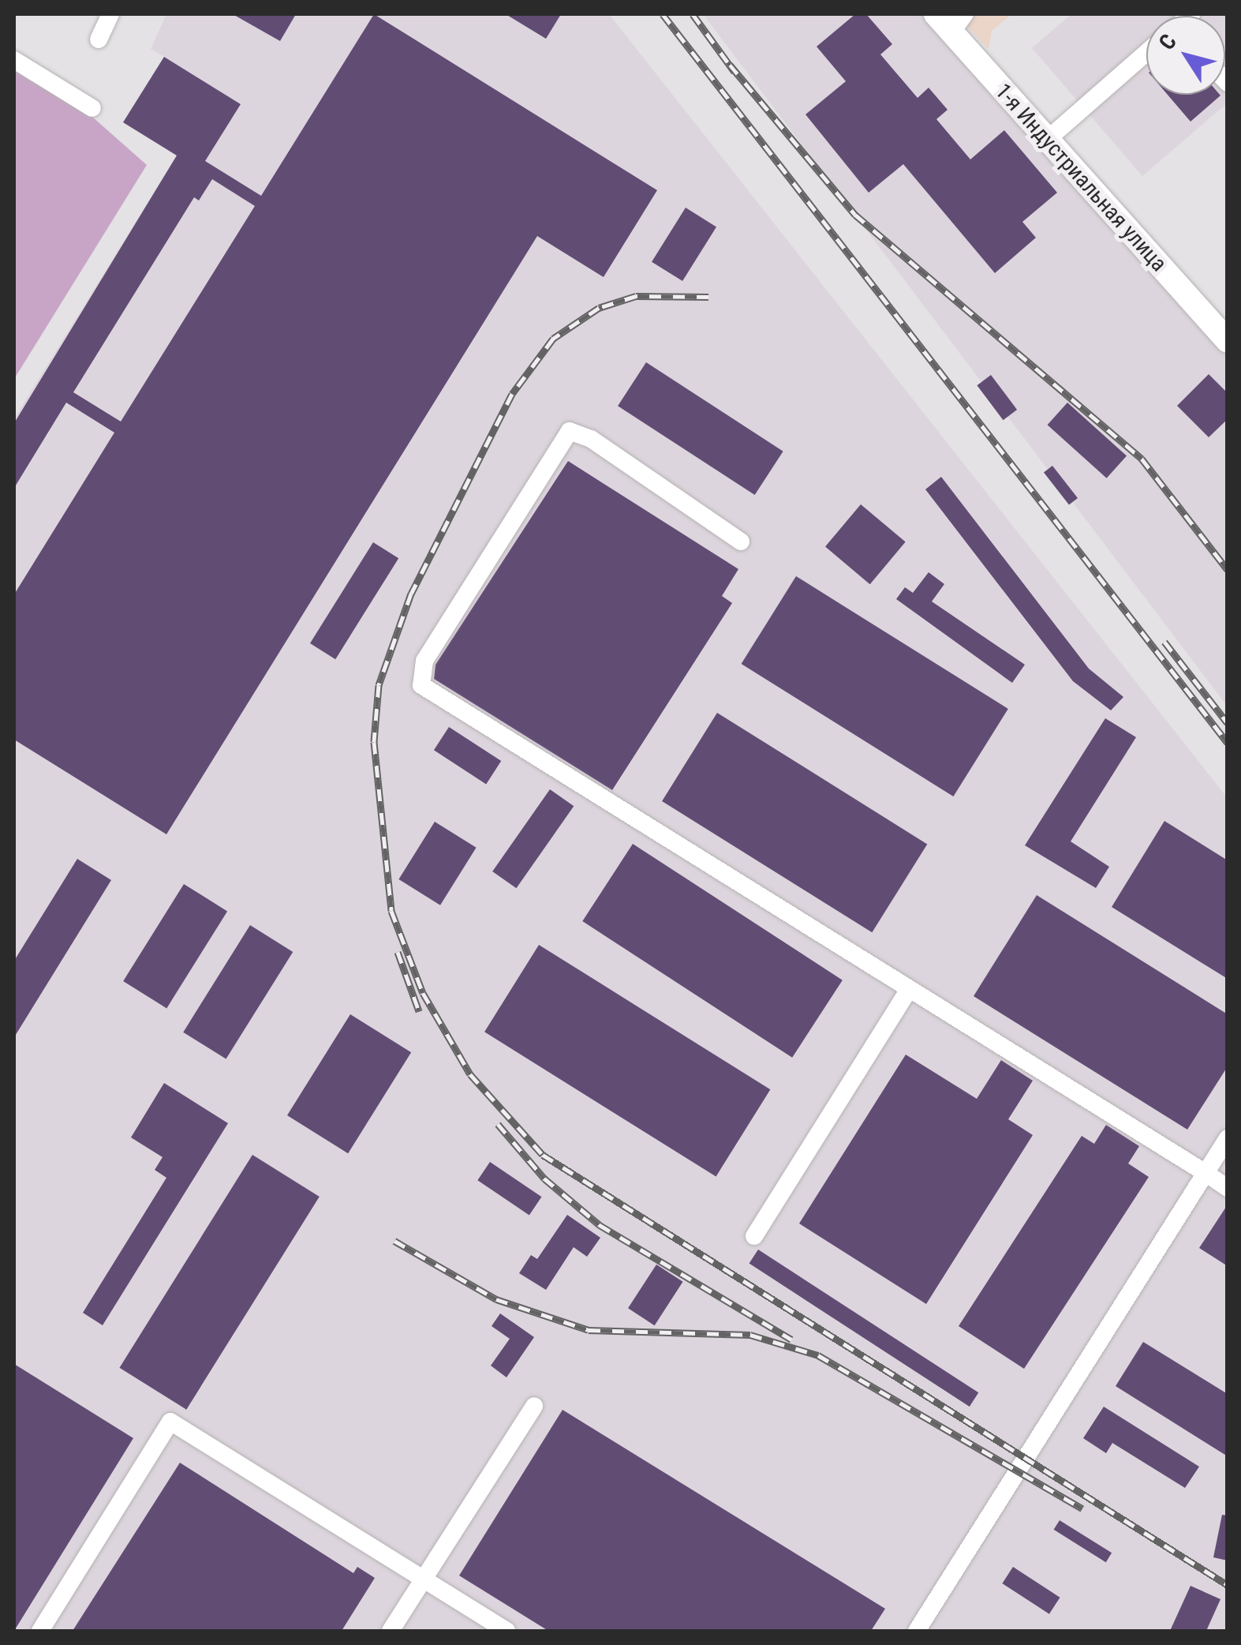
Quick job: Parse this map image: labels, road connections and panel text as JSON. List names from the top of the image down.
{
  "streets": {
    "main road": ["1-я Индустриальная улица"]
  },
  "north": "top left"
}
